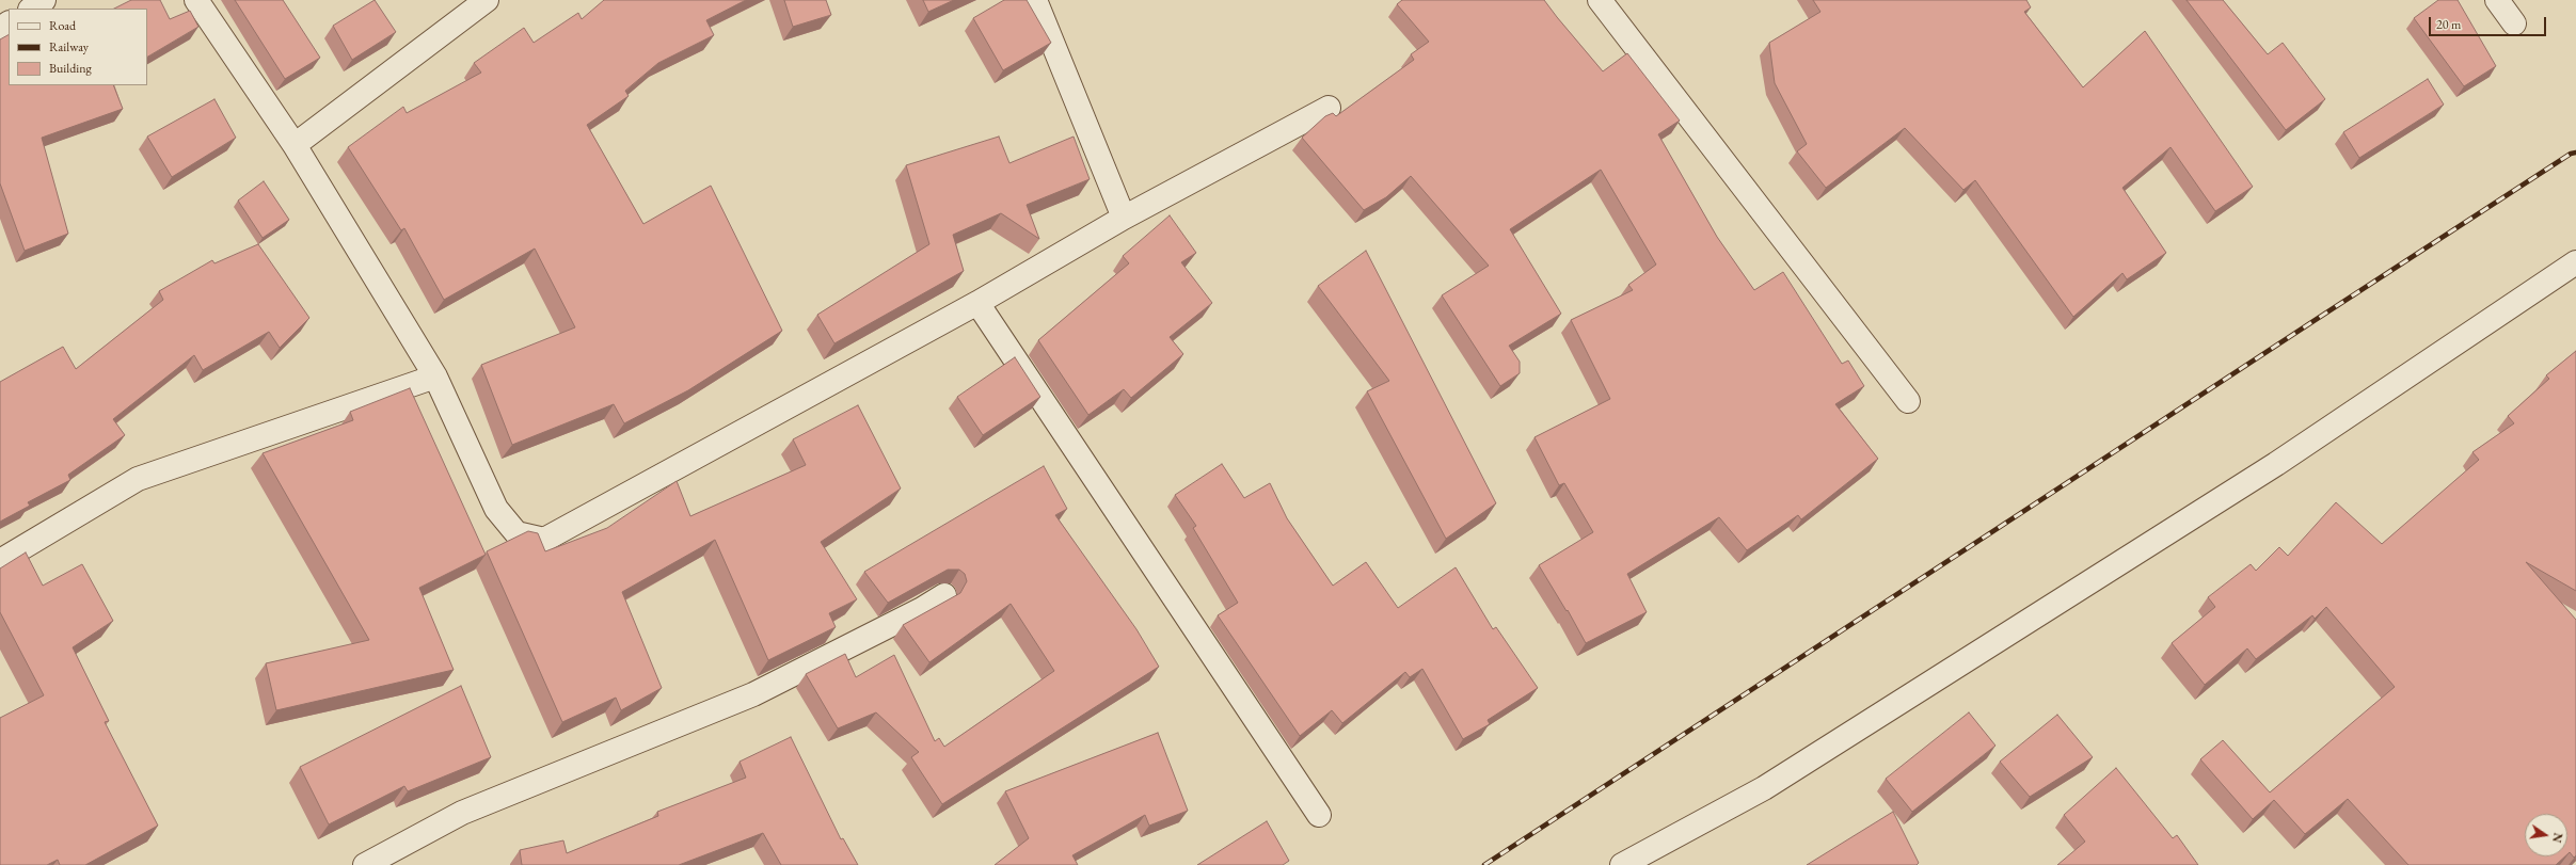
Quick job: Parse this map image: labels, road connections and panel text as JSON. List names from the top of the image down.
{
  "legend": ["Road", "Railway", "Building"],
  "scale_bar": "20 m",
  "north": "right"
}
